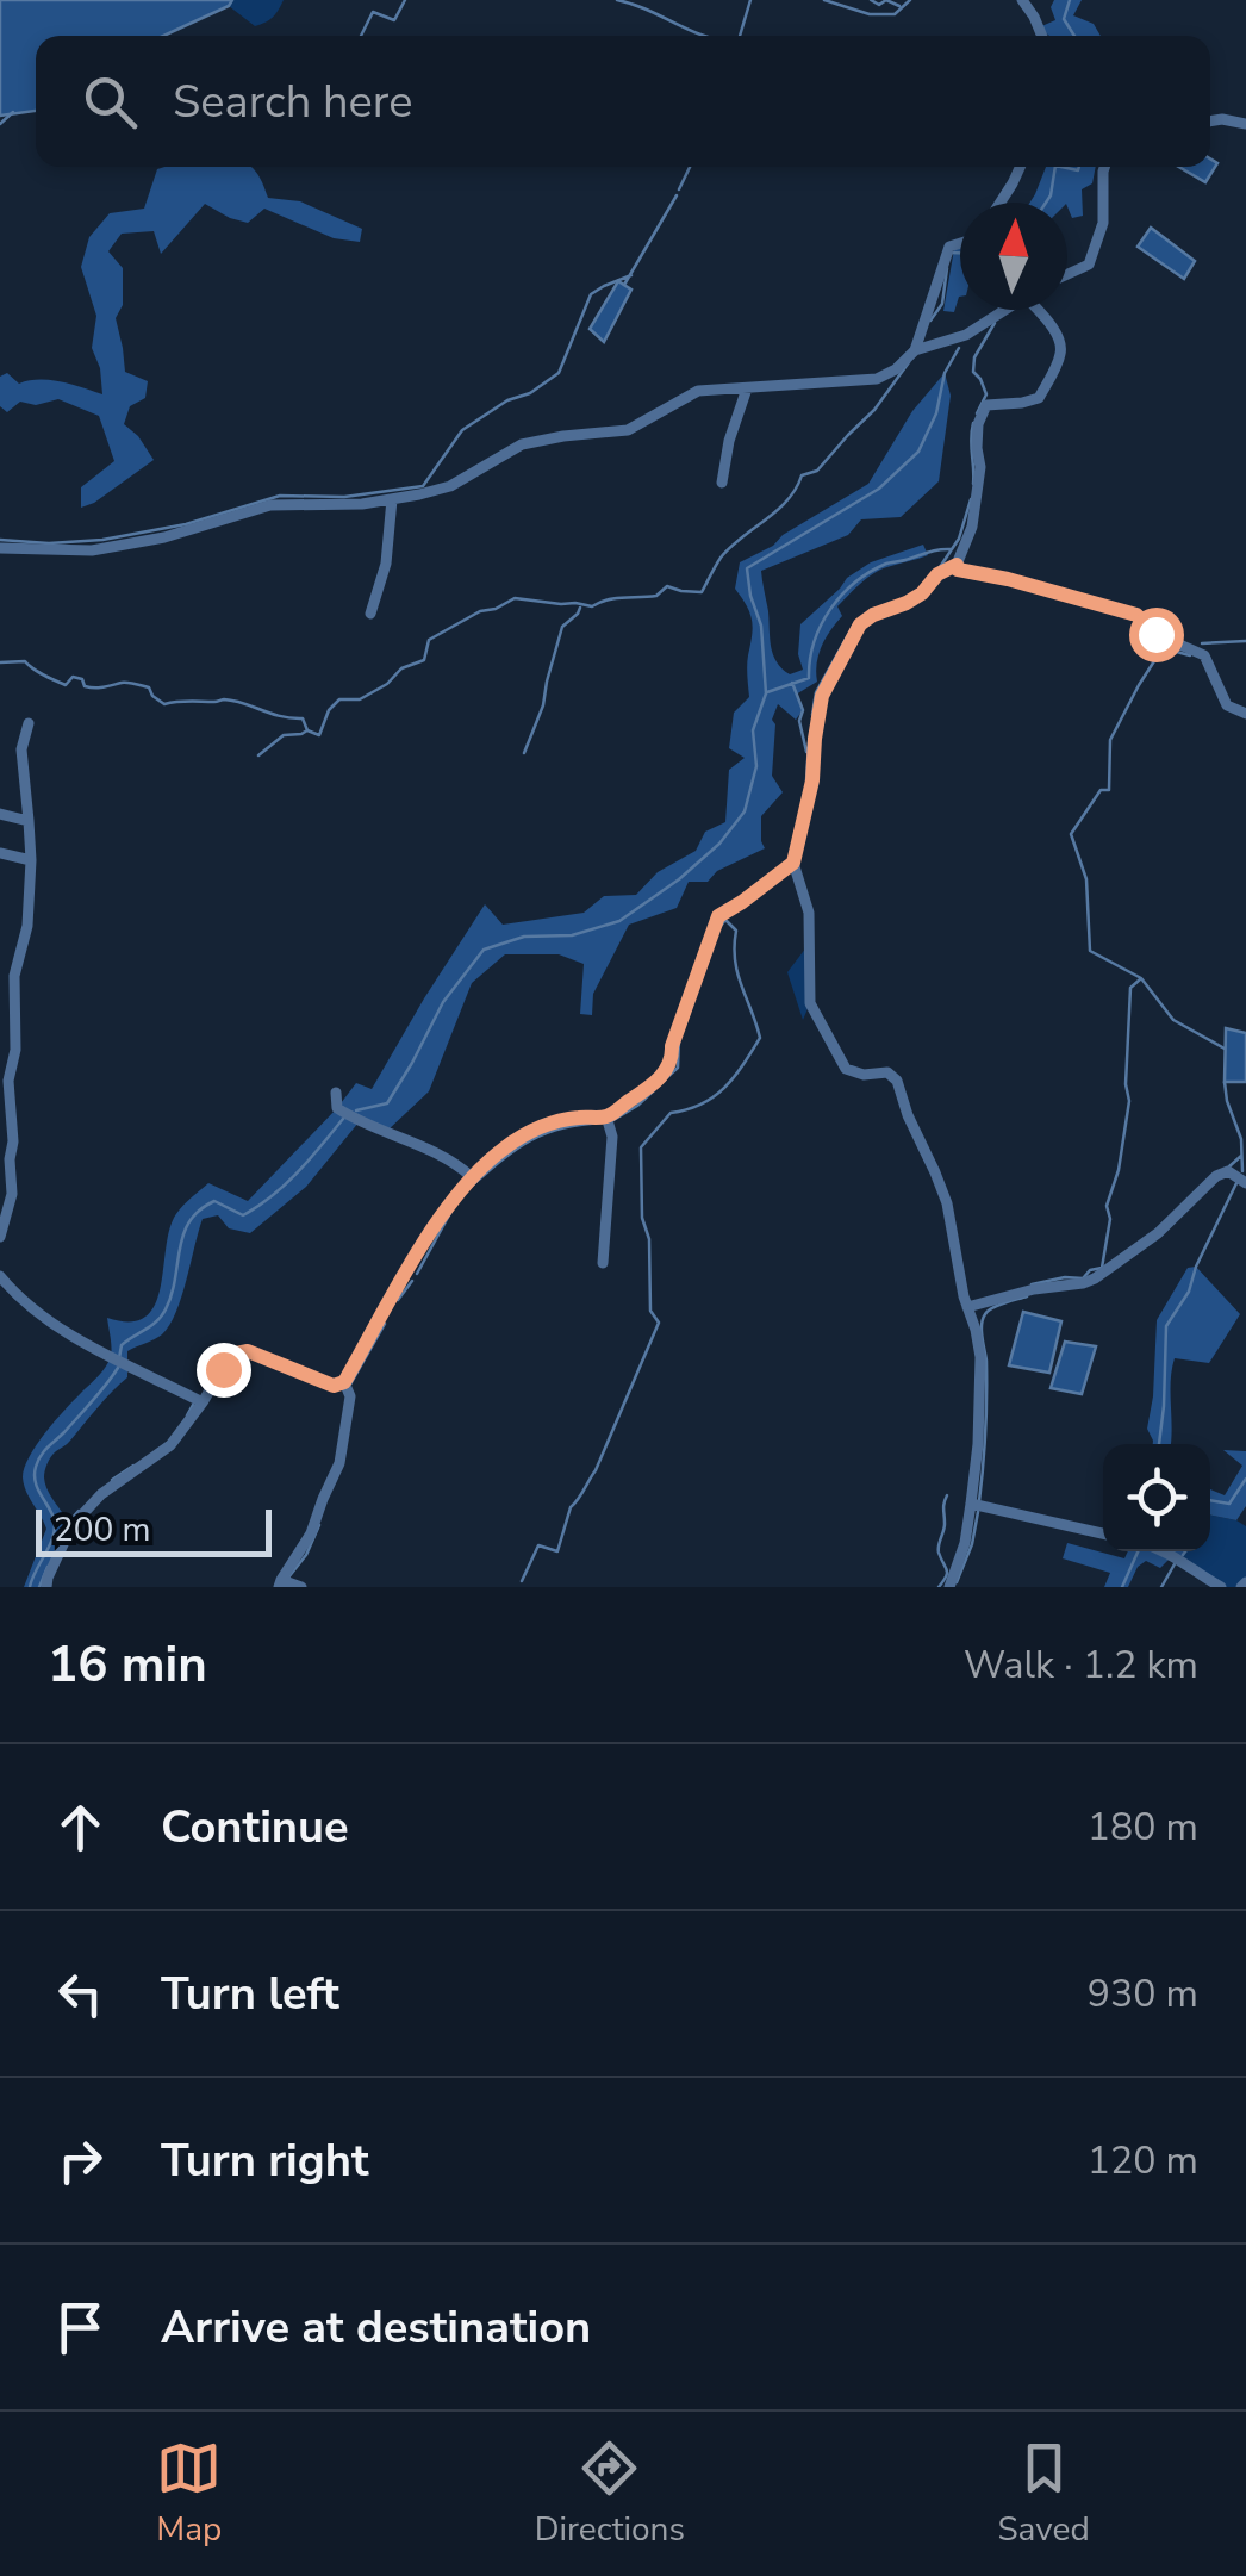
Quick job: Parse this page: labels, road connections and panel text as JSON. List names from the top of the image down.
{
  "scale_bar": "200 m",
  "north": "top",
  "page": {
    "search": "Search here",
    "scale": "200 m",
    "heading": ["16 min", "Walk · 1.2 km"],
    "list": [
      ["Continue", "180 m"],
      ["Turn left", "930 m"],
      ["Turn right", "120 m"],
      "Arrive at destination"
    ],
    "nav": ["Map", "Directions", "Saved"]
  }
}
